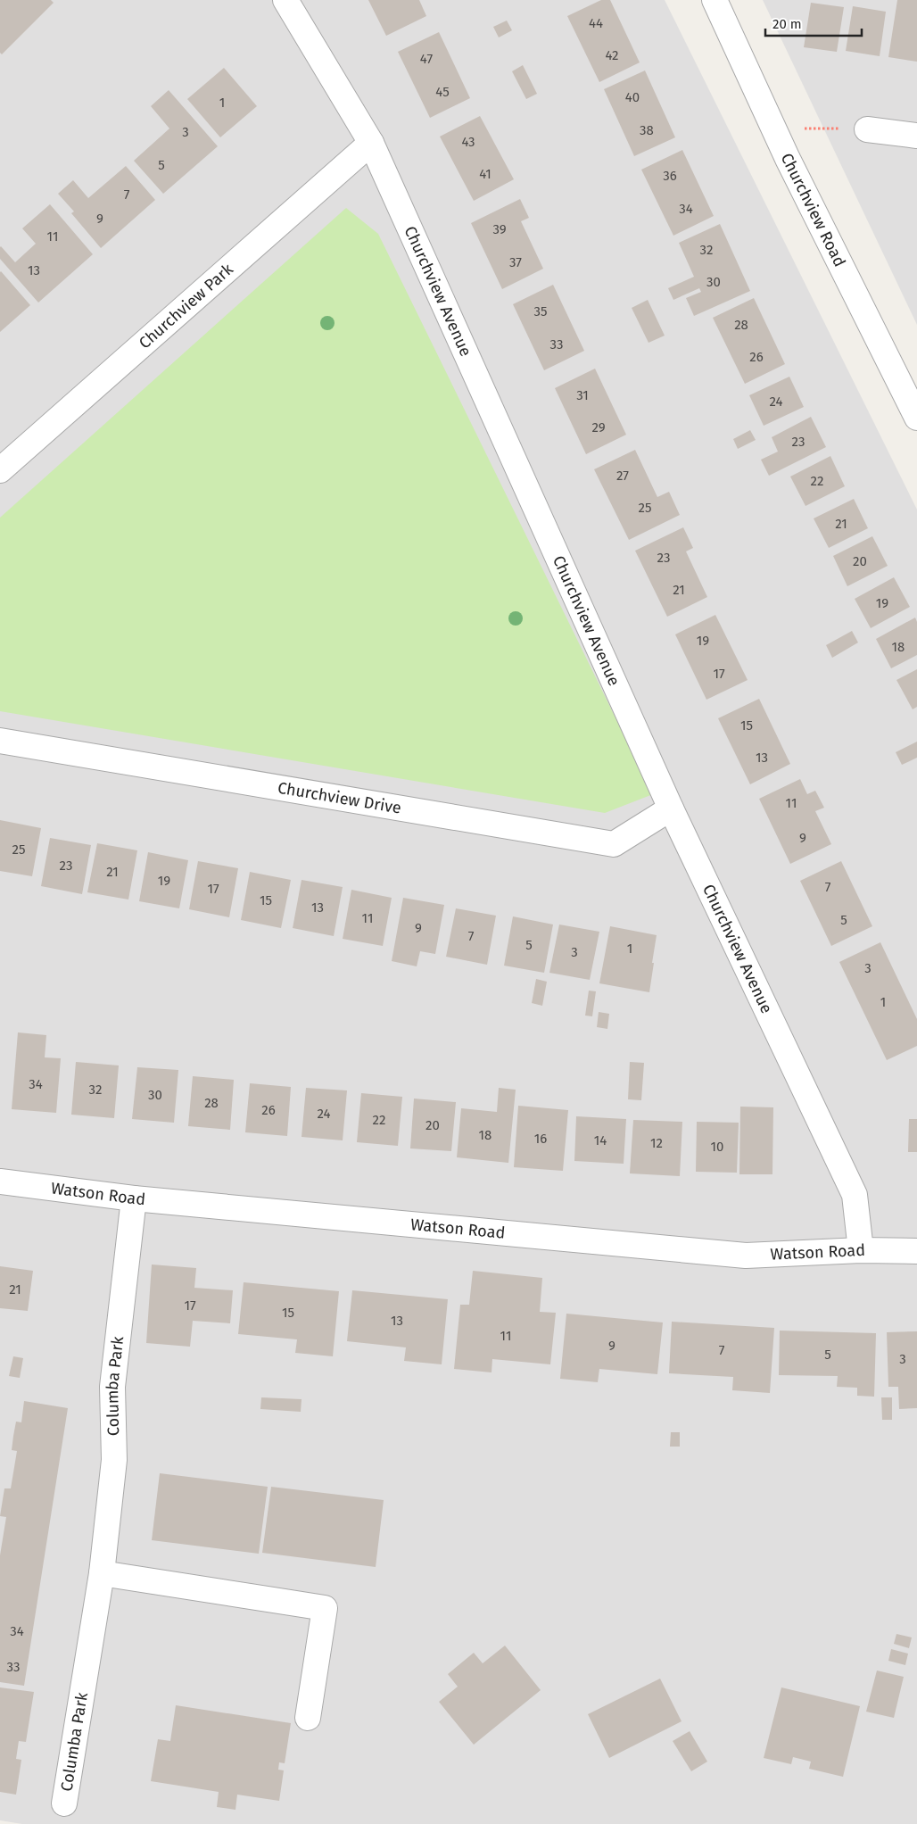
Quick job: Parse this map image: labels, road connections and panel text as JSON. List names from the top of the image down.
{
  "streets": {
    "street": [
      "Churchview Road",
      "Churchview Avenue",
      "Churchview Park",
      "Churchview Drive",
      "Watson Road",
      "Columba Park"
    ]
  },
  "crossings": [
    ["Churchview Avenue", "Churchview Park"],
    ["Churchview Avenue", "Churchview Drive"],
    ["Churchview Avenue", "Watson Road"],
    ["Watson Road", "Columba Park"]
  ],
  "house_numbers": [
    "44",
    "42",
    "47",
    "45",
    "40",
    "1",
    "38",
    "3",
    "43",
    "5",
    "41",
    "36",
    "7",
    "34",
    "9",
    "39",
    "11",
    "32",
    "37",
    "13",
    "30",
    "35",
    "28",
    "33",
    "26",
    "31",
    "24",
    "29",
    "23",
    "27",
    "22",
    "25",
    "21",
    "23",
    "20",
    "21",
    "19",
    "19",
    "18",
    "17",
    "15",
    "13",
    "11",
    "9",
    "25",
    "23",
    "21",
    "19",
    "7",
    "17",
    "15",
    "13",
    "11",
    "5",
    "9",
    "7",
    "5",
    "1",
    "3",
    "3",
    "1",
    "34",
    "32",
    "30",
    "28",
    "26",
    "24",
    "22",
    "20",
    "18",
    "16",
    "14",
    "12",
    "10",
    "21",
    "17",
    "15",
    "13",
    "11",
    "9",
    "7",
    "5",
    "3",
    "34",
    "33"
  ],
  "scale_bar": "20 m"
}
